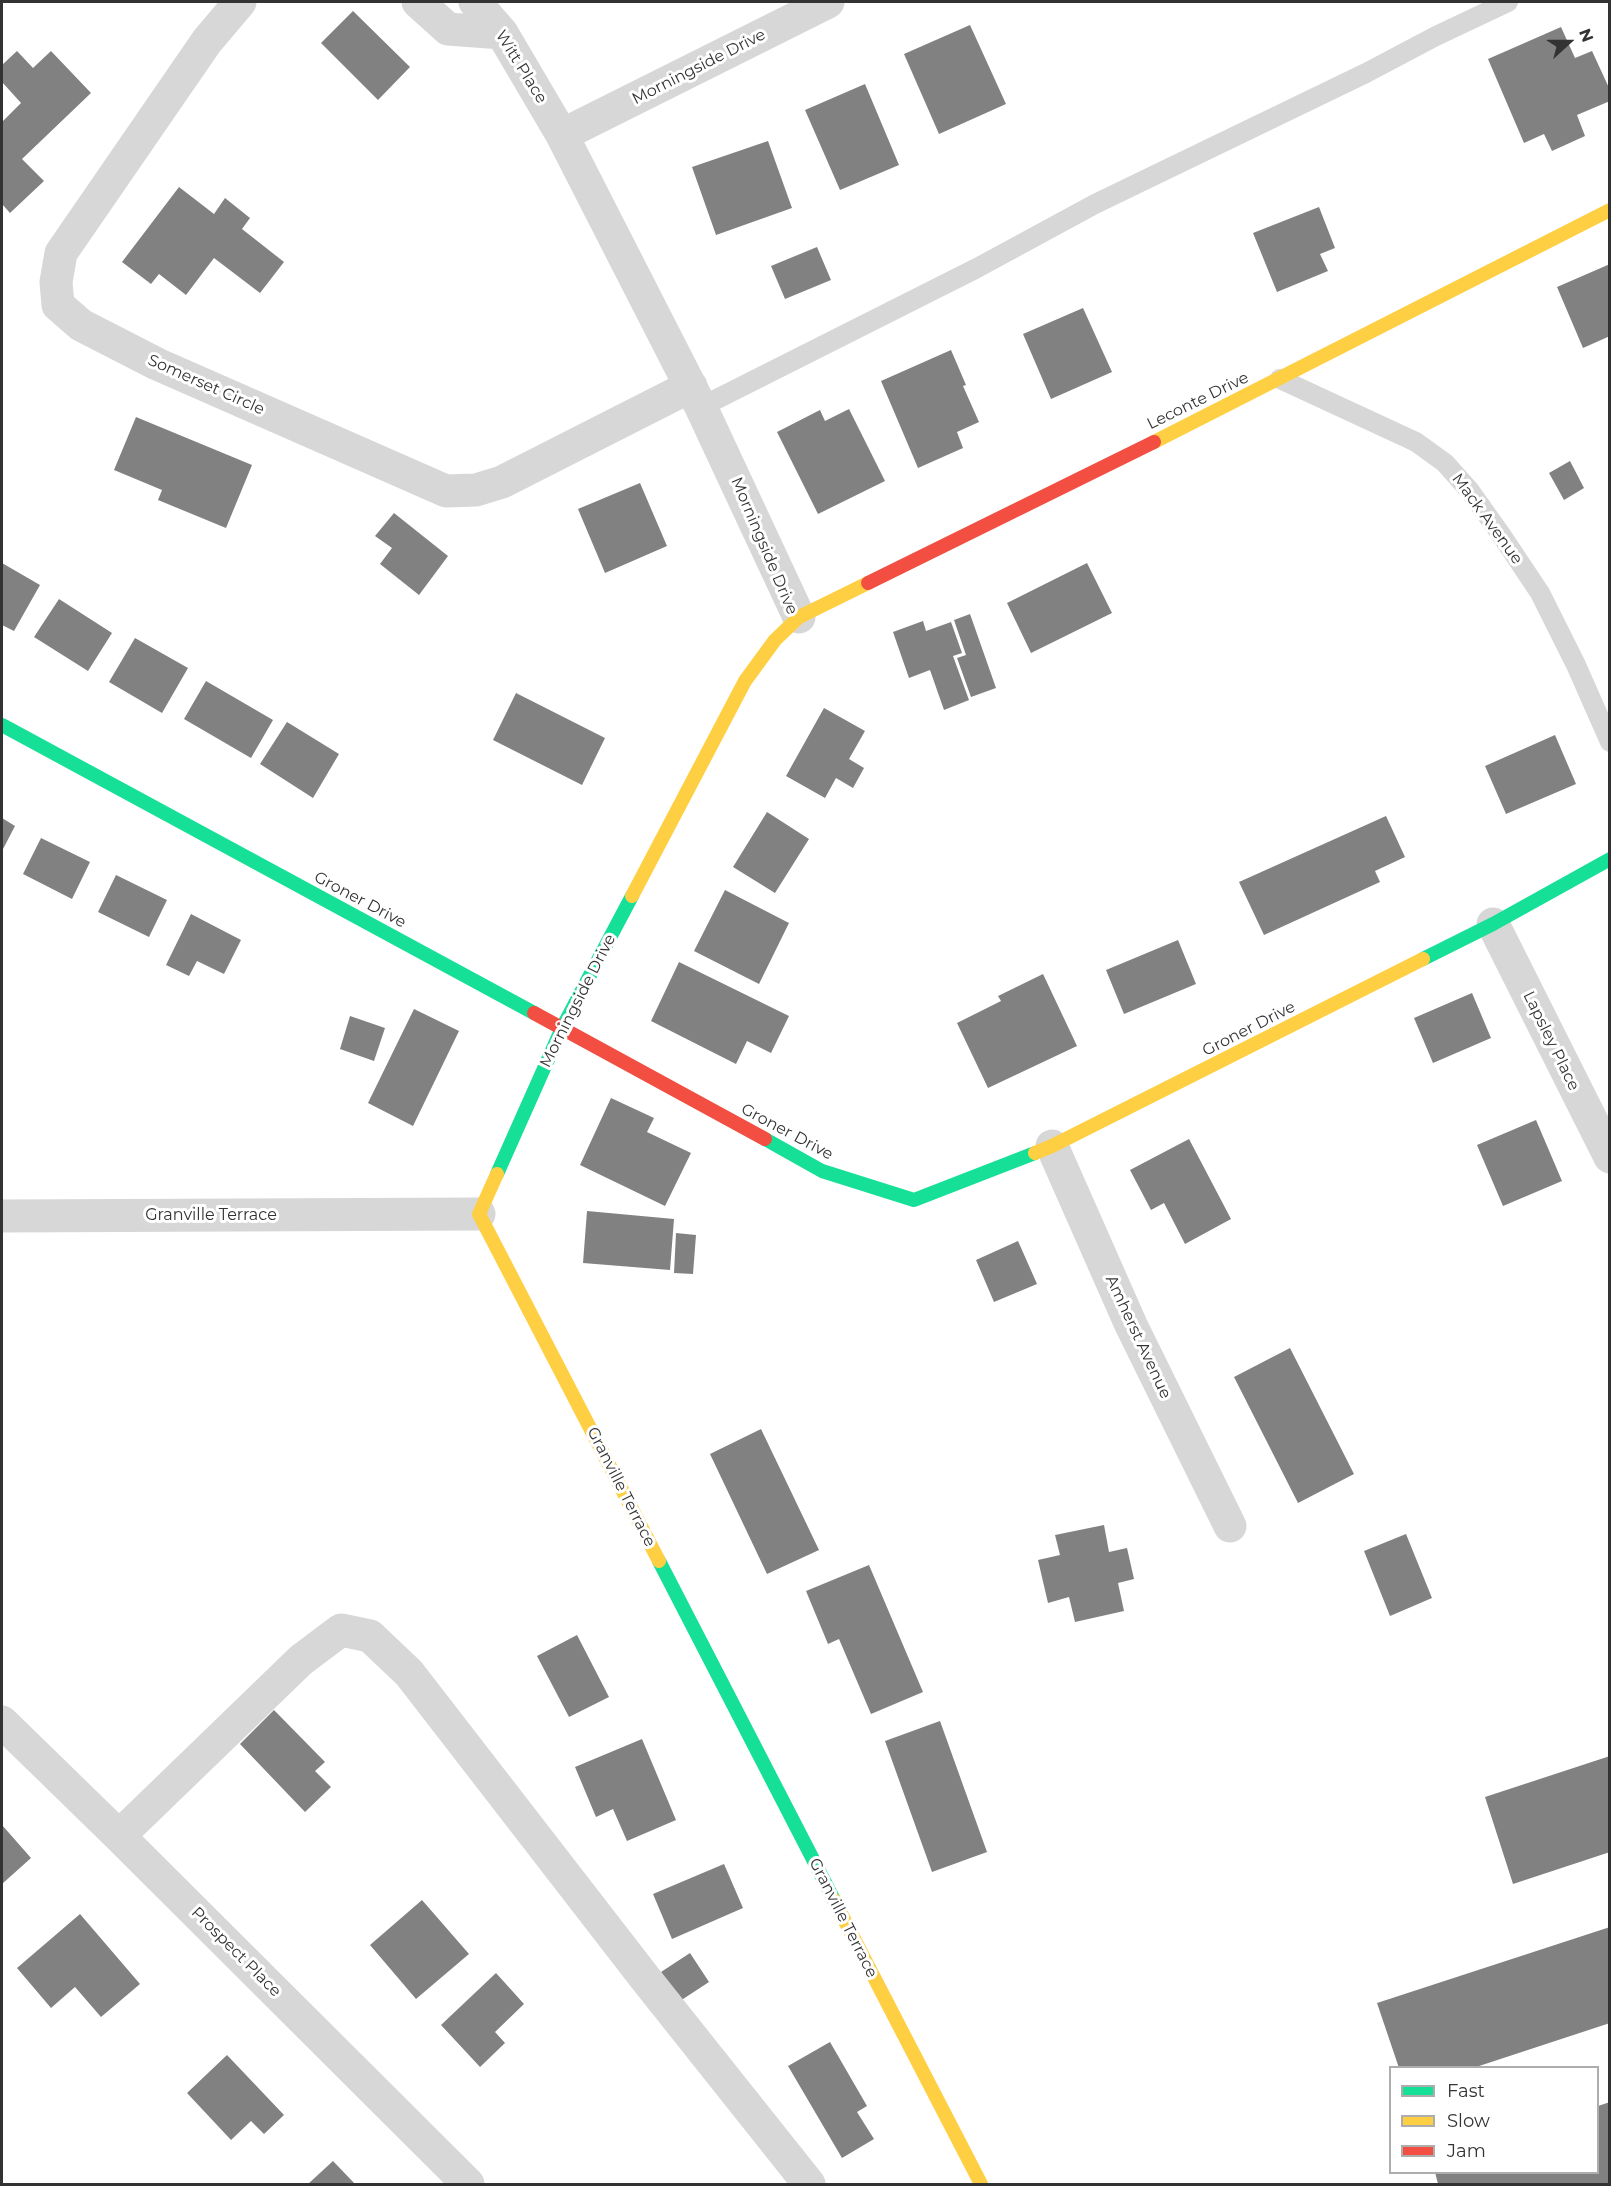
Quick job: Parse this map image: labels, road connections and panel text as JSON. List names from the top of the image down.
{
  "streets": {
    "street": [
      "Witt Place",
      "Morningside Drive",
      "Somerset Circle",
      "Leconte Drive",
      "Groner Drive",
      "Lapsley Place",
      "Granville Terrace",
      "Amherst Avenue",
      "Prospect Place"
    ],
    "lane": ["Mack Avenue"]
  },
  "crossings": [
    ["Witt Place", "Morningside Drive"],
    ["Morningside Drive", "Somerset Circle"],
    ["Morningside Drive", "Leconte Drive"],
    ["Morningside Drive", "Groner Drive"],
    ["Morningside Drive", "Granville Terrace"],
    ["Leconte Drive", "Mack Avenue"],
    ["Groner Drive", "Lapsley Place"],
    ["Groner Drive", "Amherst Avenue"]
  ],
  "legend": ["Fast", "Slow", "Jam"],
  "north": "right"
}
